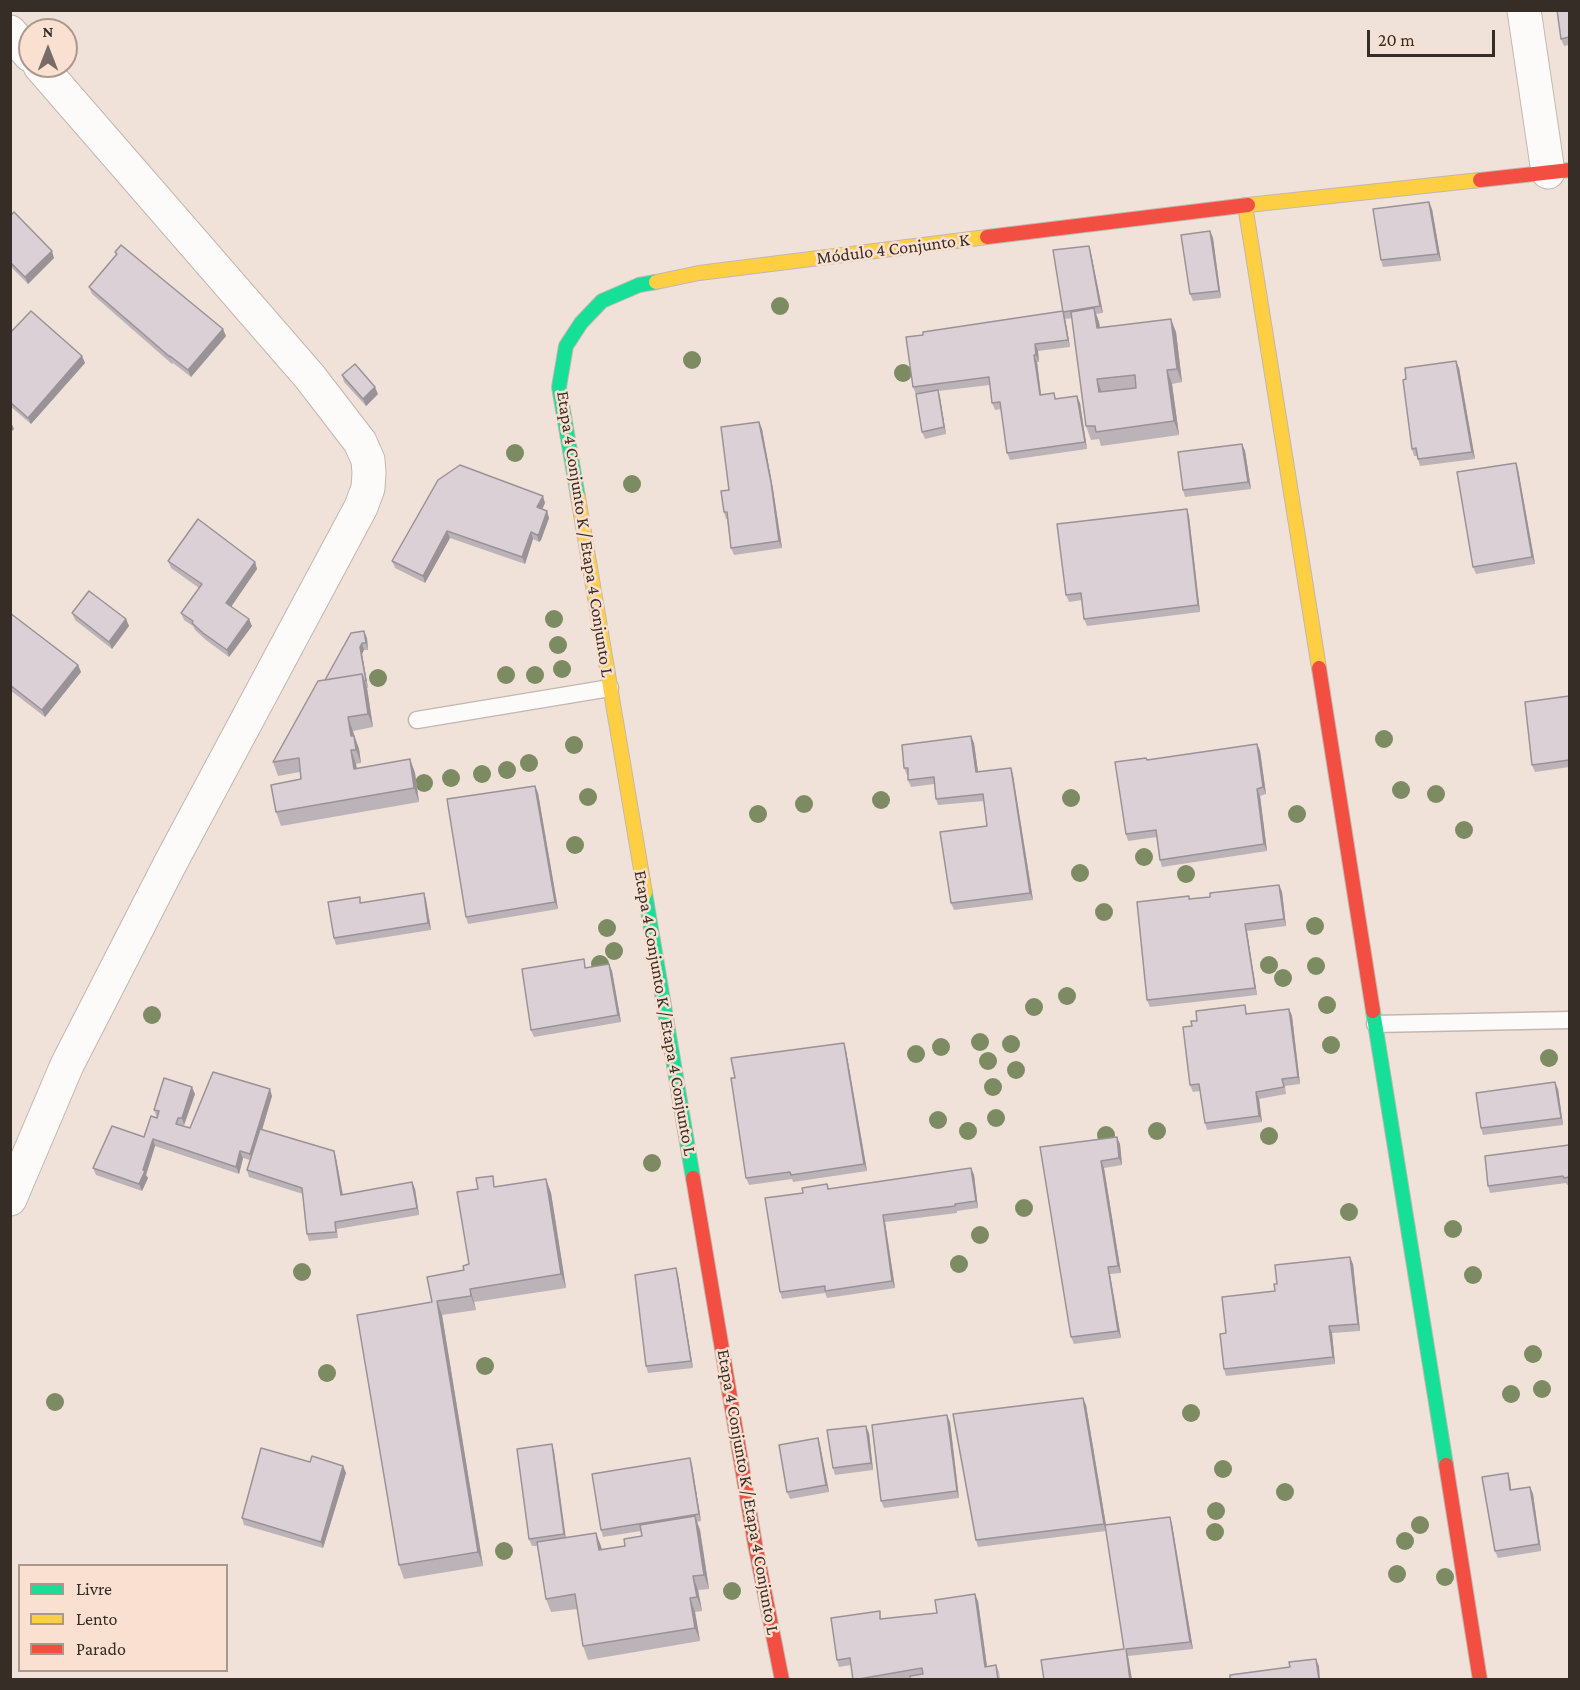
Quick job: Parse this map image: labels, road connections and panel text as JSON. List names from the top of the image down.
{
  "streets": {
    "street": ["Módulo 4 Conjunto K", "Etapa 4 Conjunto K / Etapa 4 Conjunto L"]
  },
  "crossings": [
    ["Módulo 4 Conjunto K", "Etapa 4 Conjunto K / Etapa 4 Conjunto L"]
  ],
  "legend": ["Livre", "Lento", "Parado"],
  "scale_bar": "20 m",
  "north": "top"
}
